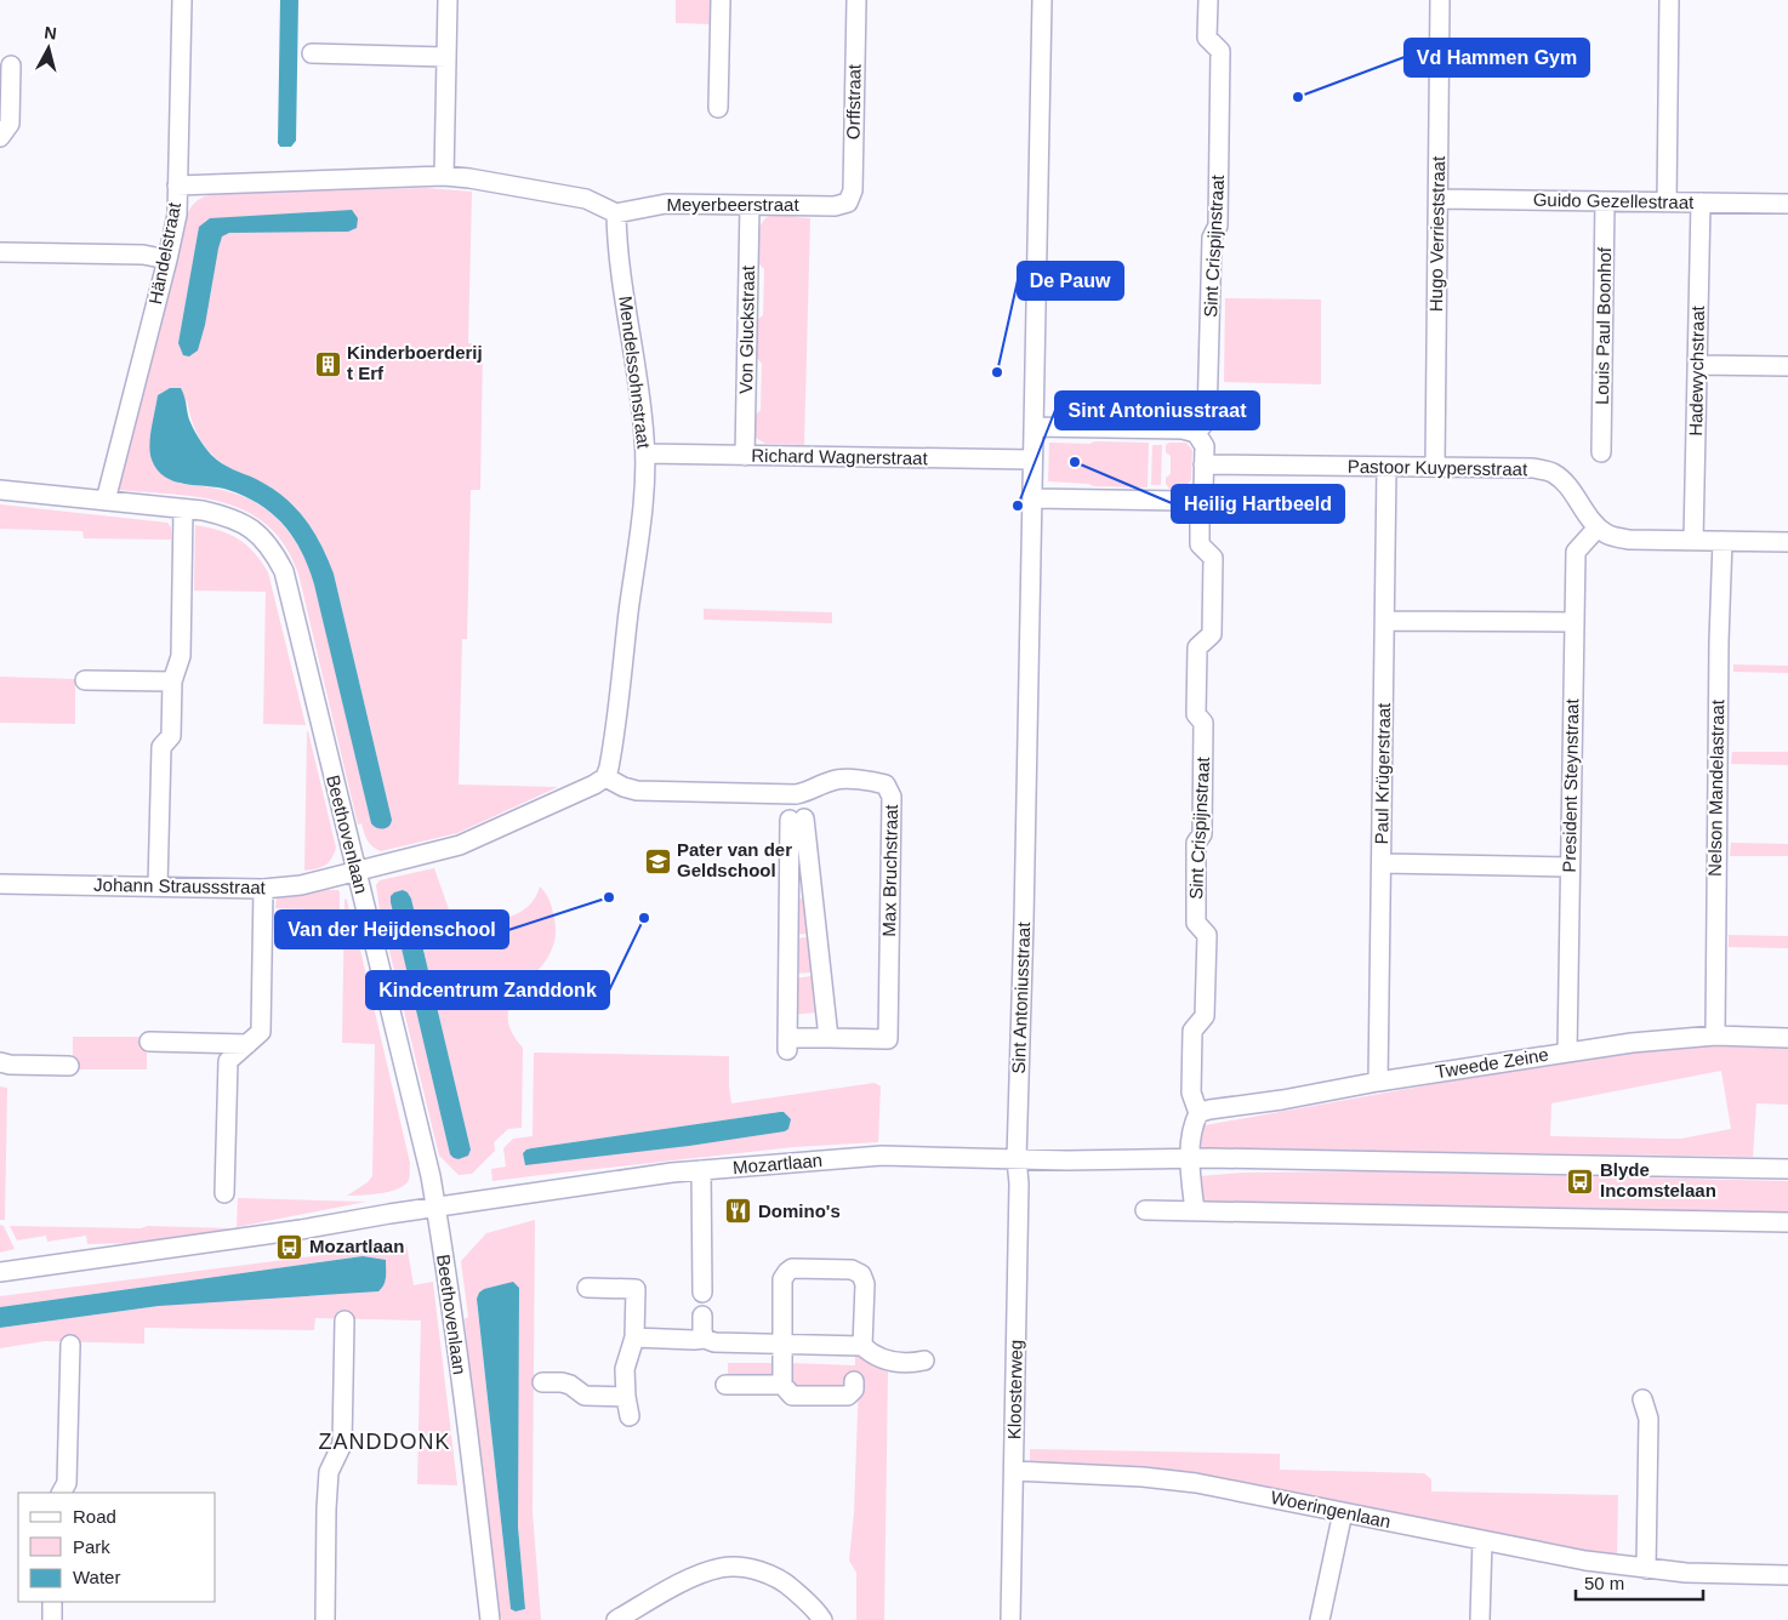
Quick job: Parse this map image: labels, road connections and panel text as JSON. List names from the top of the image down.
{
  "streets": {
    "street": [
      "Orffstraat",
      "Guido Gezellestraat",
      "Meyerbeerstraat",
      "Hugo Verrieststraat",
      "Sint Crispijnstraat",
      "Händelstraat",
      "Louis Paul Boonhof",
      "Von Gluckstraat",
      "Hadewychstraat",
      "Mendelssohnstraat",
      "Richard Wagnerstraat",
      "Pastoor Kuypersstraat",
      "Paul Krügerstraat",
      "President Steynstraat",
      "Nelson Mandelastraat",
      "Beethovenlaan",
      "Max Bruchstraat",
      "Johann Straussstraat",
      "Sint Antoniusstraat",
      "Tweede Zeine",
      "Mozartlaan",
      "Kloosterweg",
      "Woeringenlaan"
    ]
  },
  "crossings": [
    ["Orffstraat", "Meyerbeerstraat"],
    ["Guido Gezellestraat", "Hugo Verrieststraat"],
    ["Guido Gezellestraat", "Louis Paul Boonhof"],
    ["Guido Gezellestraat", "Hadewychstraat"],
    ["Meyerbeerstraat", "Von Gluckstraat"],
    ["Meyerbeerstraat", "Mendelssohnstraat"],
    ["Hugo Verrieststraat", "Pastoor Kuypersstraat"],
    ["Sint Crispijnstraat", "Pastoor Kuypersstraat"],
    ["Sint Crispijnstraat", "Tweede Zeine"],
    ["Händelstraat", "Beethovenlaan"],
    ["Von Gluckstraat", "Richard Wagnerstraat"],
    ["Hadewychstraat", "Pastoor Kuypersstraat"],
    ["Mendelssohnstraat", "Richard Wagnerstraat"],
    ["Mendelssohnstraat", "Max Bruchstraat"],
    ["Richard Wagnerstraat", "Sint Antoniusstraat"],
    ["Pastoor Kuypersstraat", "Paul Krügerstraat"],
    ["Pastoor Kuypersstraat", "President Steynstraat"],
    ["Pastoor Kuypersstraat", "Nelson Mandelastraat"],
    ["Paul Krügerstraat", "Tweede Zeine"],
    ["President Steynstraat", "Tweede Zeine"],
    ["Nelson Mandelastraat", "Tweede Zeine"],
    ["Beethovenlaan", "Johann Straussstraat"],
    ["Beethovenlaan", "Mozartlaan"],
    ["Sint Antoniusstraat", "Mozartlaan"],
    ["Sint Antoniusstraat", "Kloosterweg"],
    ["Mozartlaan", "Kloosterweg"],
    ["Kloosterweg", "Woeringenlaan"]
  ],
  "districts": ["ZANDDONK"],
  "places": {
    "other": [
      "Vd Hammen Gym",
      "De Pauw",
      "Heilig Hartbeeld",
      "Sint Antoniusstraat",
      "Van der Heijdenschool",
      "Kindcentrum Zanddonk"
    ],
    "building": ["Kinderboerderij t Erf"],
    "school or university": ["Pater van der Geldschool"],
    "bus stop": ["Blyde Incomstelaan", "Mozartlaan"],
    "restaurant": ["Domino's"]
  },
  "legend": ["Road", "Park", "Water"],
  "scale_bar": "50 m",
  "north": "top"
}
